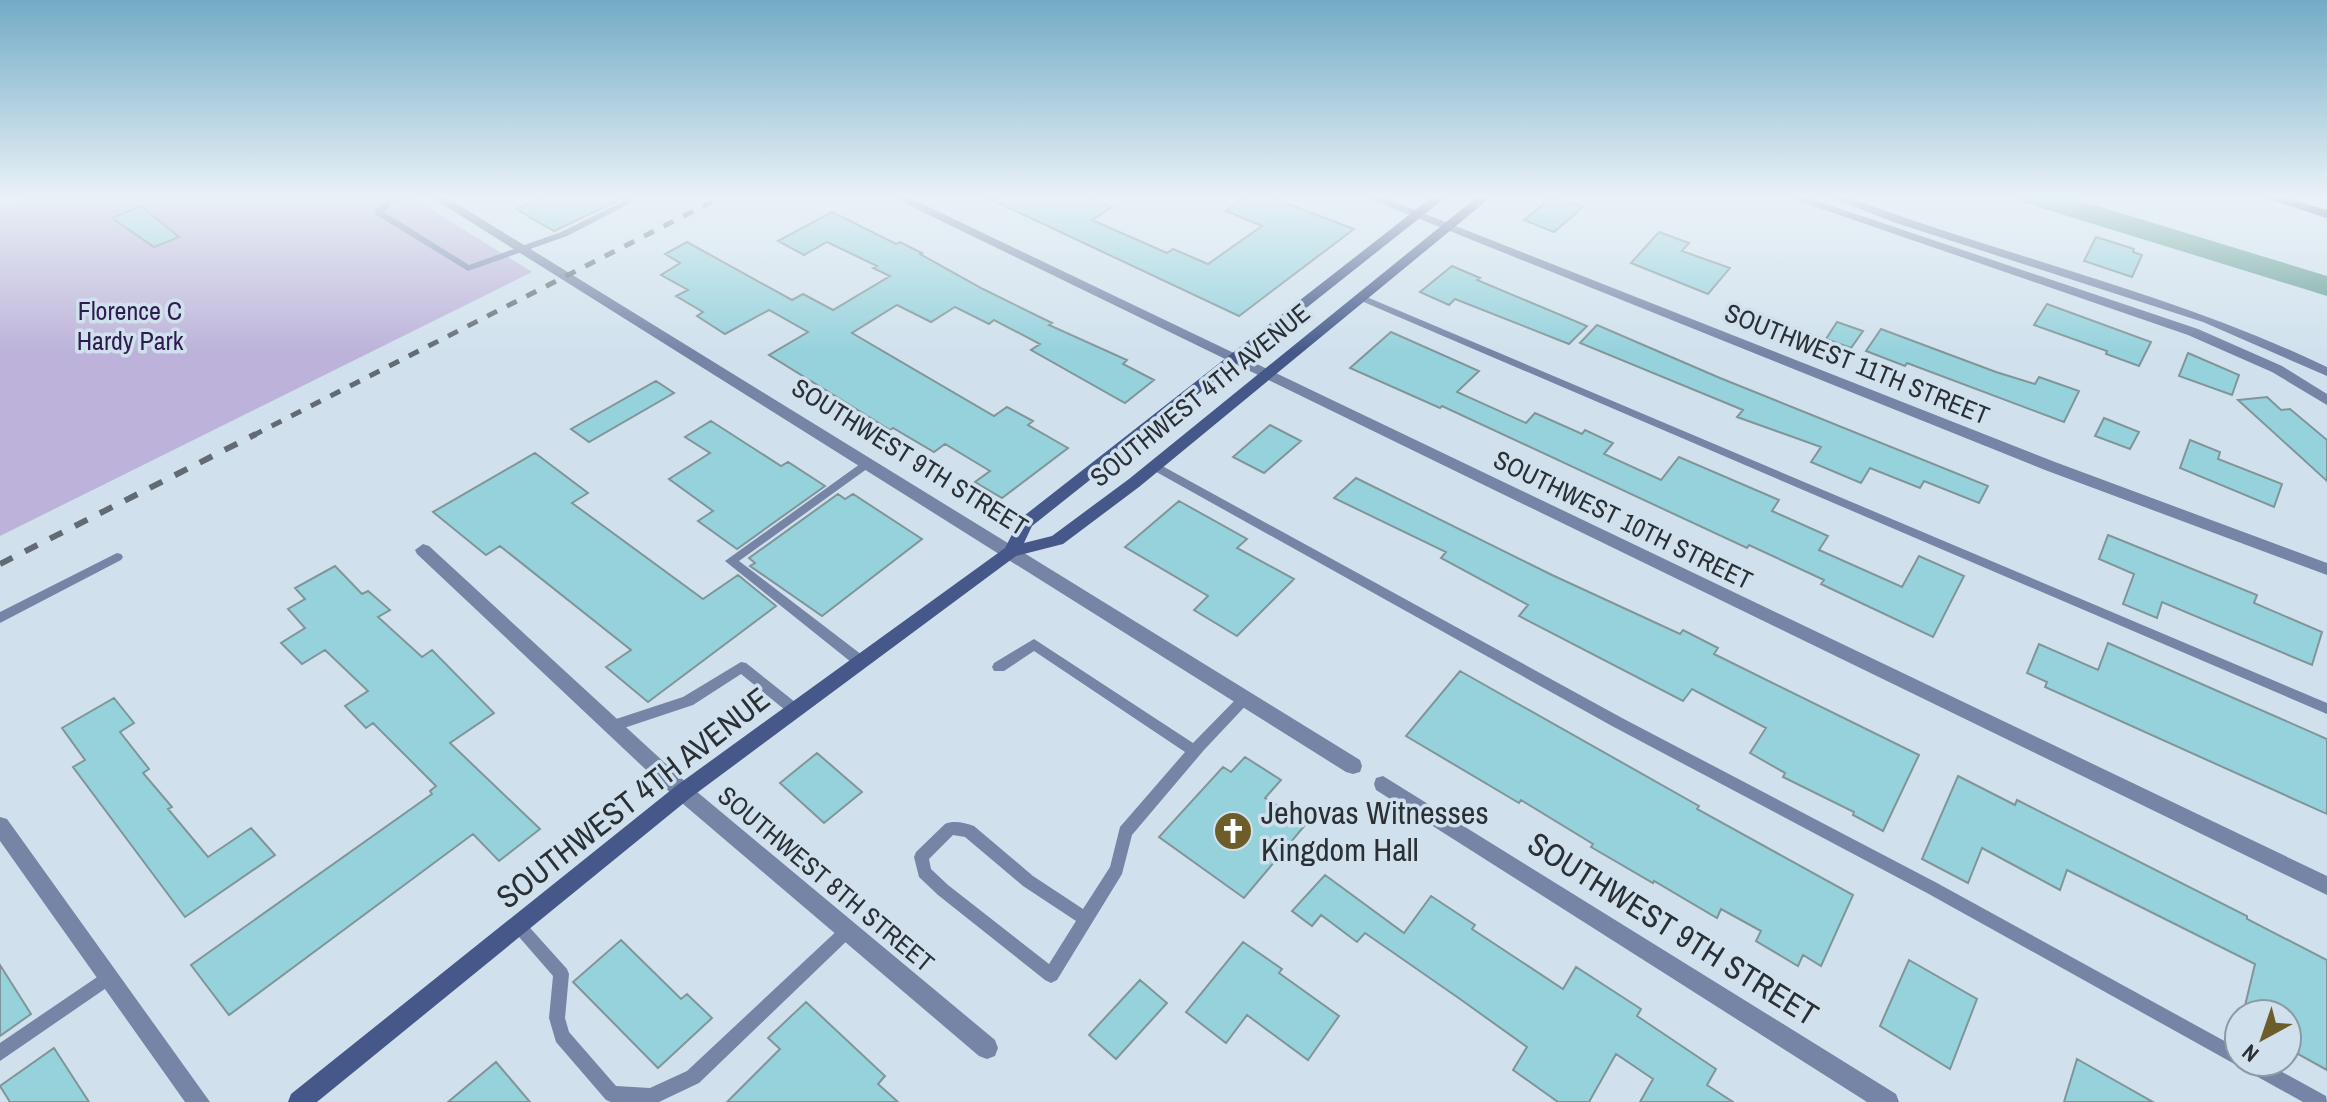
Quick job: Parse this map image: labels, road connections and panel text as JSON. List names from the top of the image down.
{
  "streets": {
    "main road": ["SOUTHWEST 4TH AVENUE"],
    "street": [
      "SOUTHWEST 11TH STREET",
      "SOUTHWEST 9TH STREET",
      "SOUTHWEST 10TH STREET",
      "SOUTHWEST 8TH STREET"
    ]
  },
  "crossings": [
    ["SOUTHWEST 4TH AVENUE", "SOUTHWEST 9TH STREET"],
    ["SOUTHWEST 4TH AVENUE", "SOUTHWEST 10TH STREET"],
    ["SOUTHWEST 4TH AVENUE", "SOUTHWEST 8TH STREET"]
  ],
  "parks": ["Florence C Hardy Park"],
  "places": {
    "church": ["Jehovas Witnesses Kingdom Hall"]
  },
  "north": "bottom left"
}
